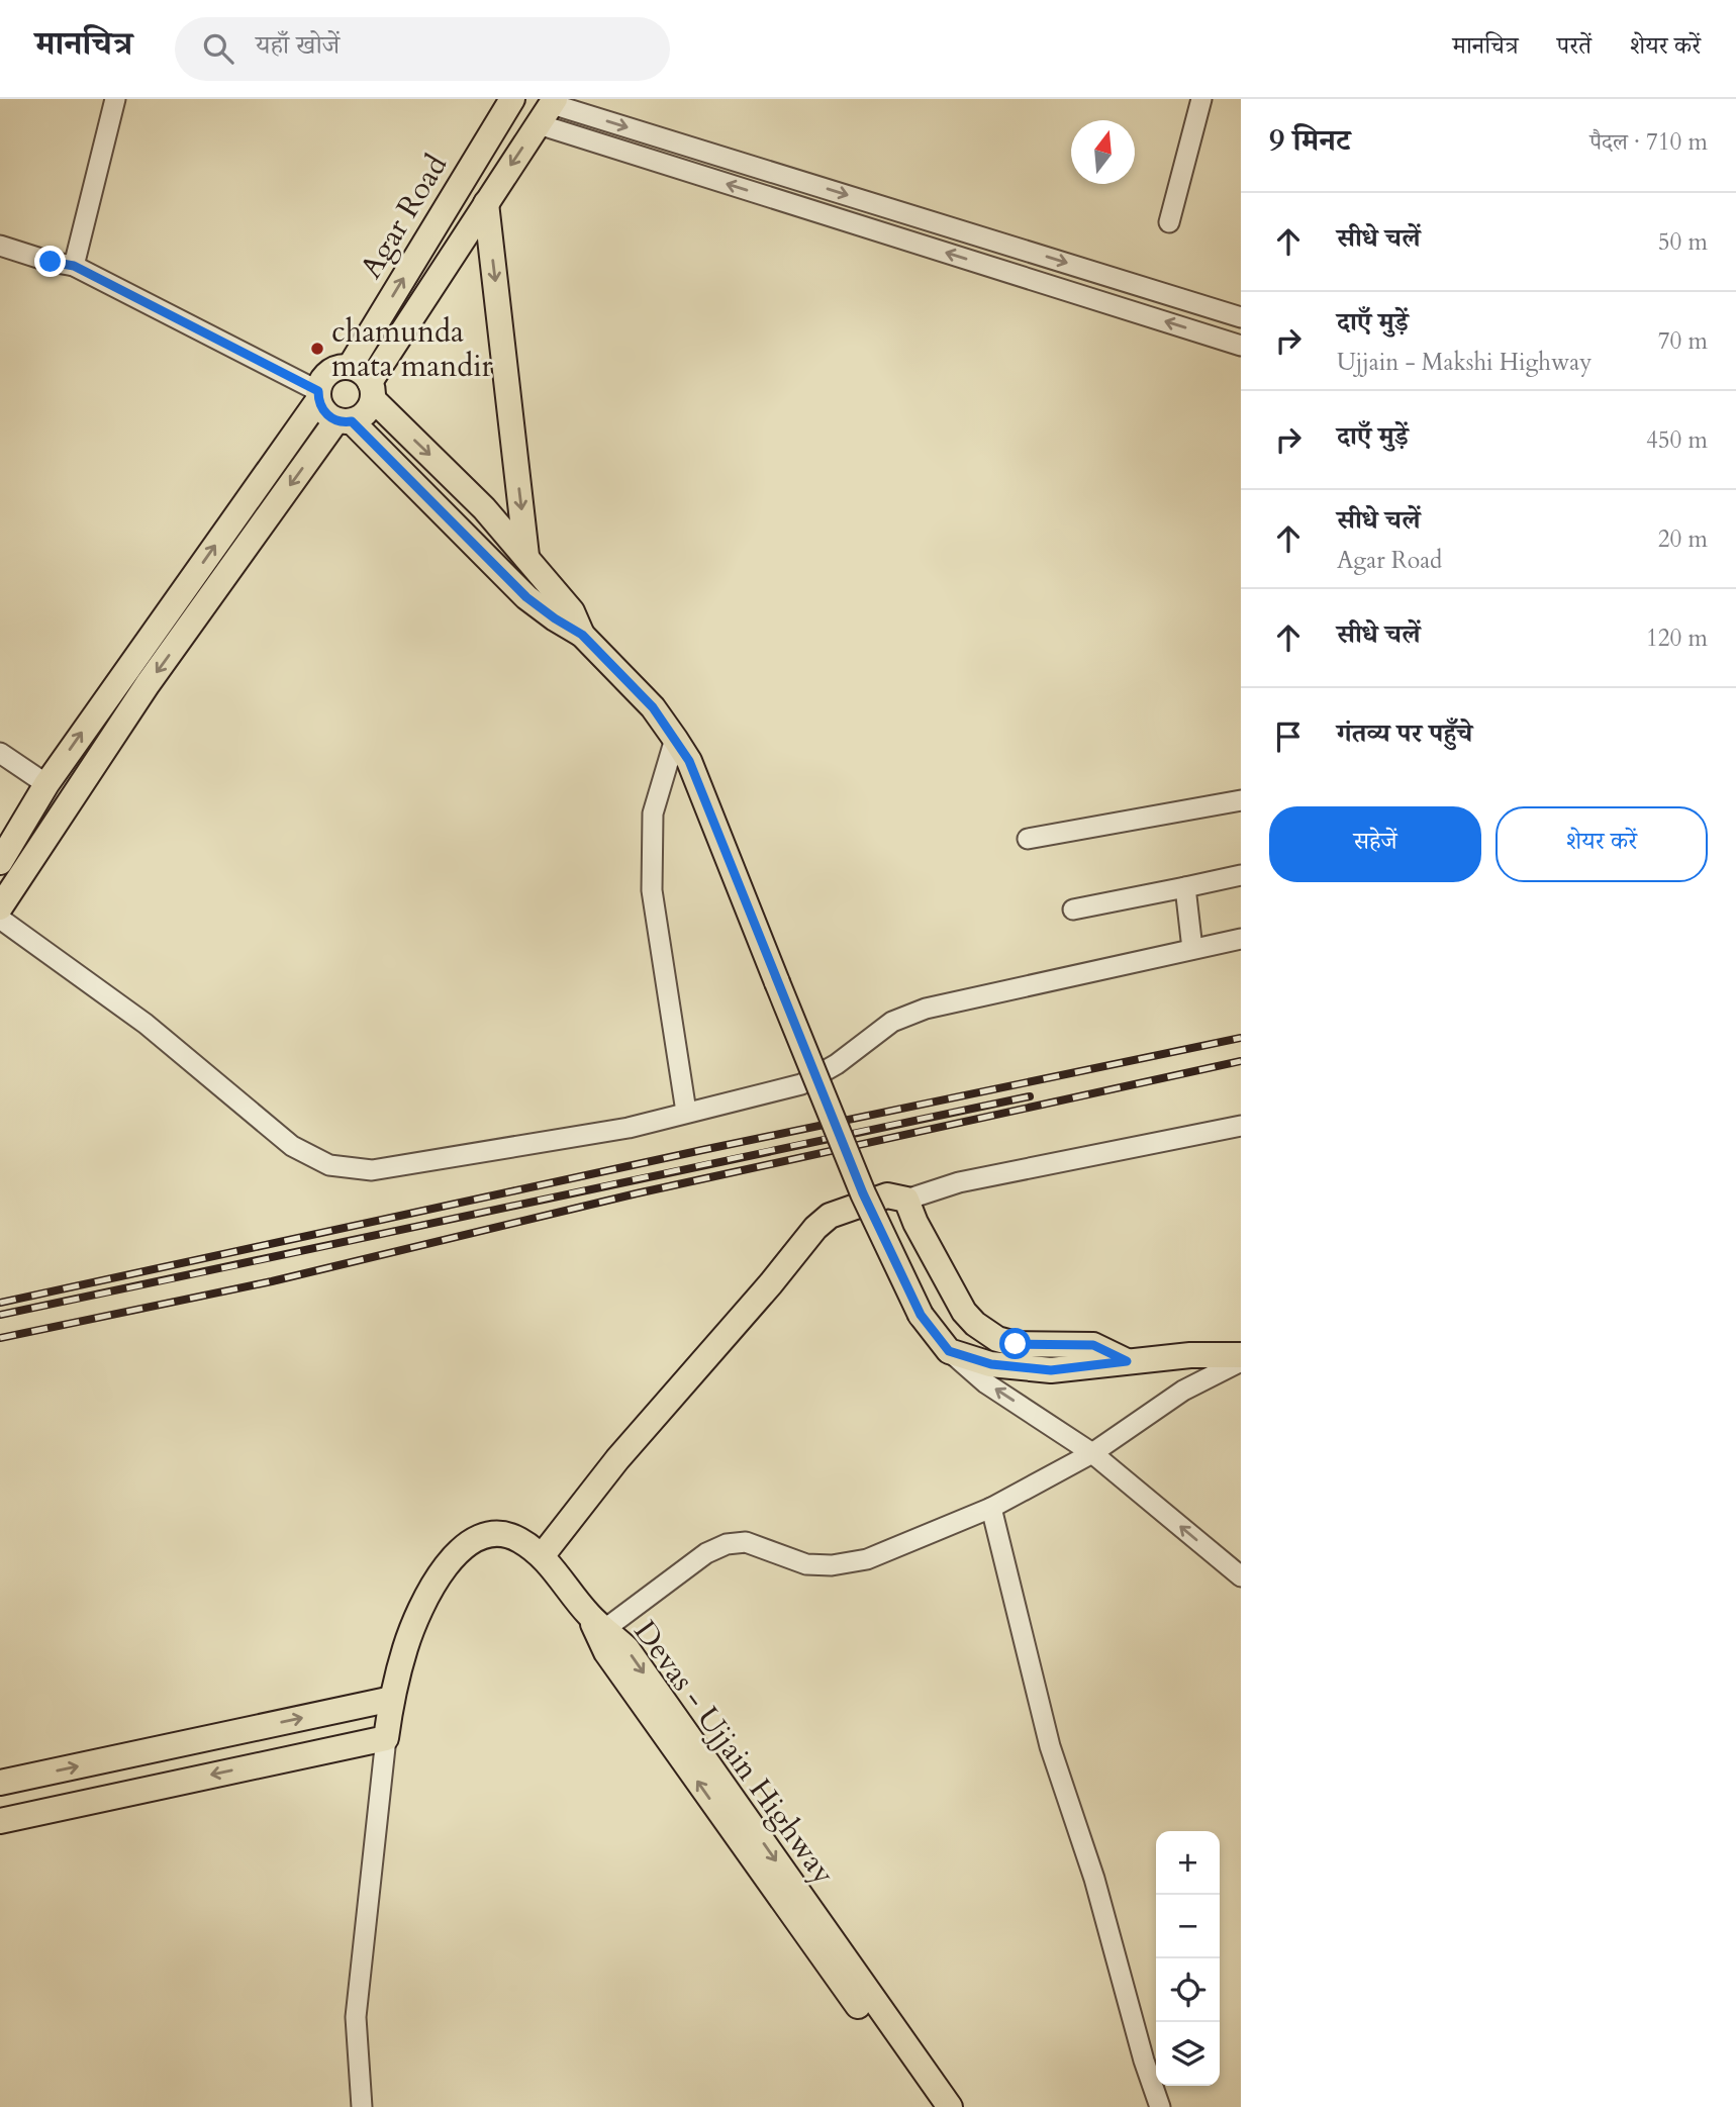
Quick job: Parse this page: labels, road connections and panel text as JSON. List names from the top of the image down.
{
  "streets": {
    "main road": ["Agar Road", "Devas - Ujjain Highway"]
  },
  "places": ["chamunda mata mandir"],
  "north": "top",
  "page": {
    "header": "मानचित्र",
    "search": "यहाँ खोजें",
    "nav": ["मानचित्र", "परतें", "शेयर करें"],
    "heading": ["9 मिनट", "पैदल · 710 m"],
    "list": [
      ["सीधे चलें", "50 m"],
      ["दाएँ मुड़ें", "Ujjain - Makshi Highway", "70 m"],
      ["दाएँ मुड़ें", "450 m"],
      ["सीधे चलें", "Agar Road", "20 m"],
      ["सीधे चलें", "120 m"],
      "गंतव्य पर पहुँचे"
    ],
    "buttons": ["सहेजें", "शेयर करें"],
    "map_buttons": ["+", "−"]
  }
}
